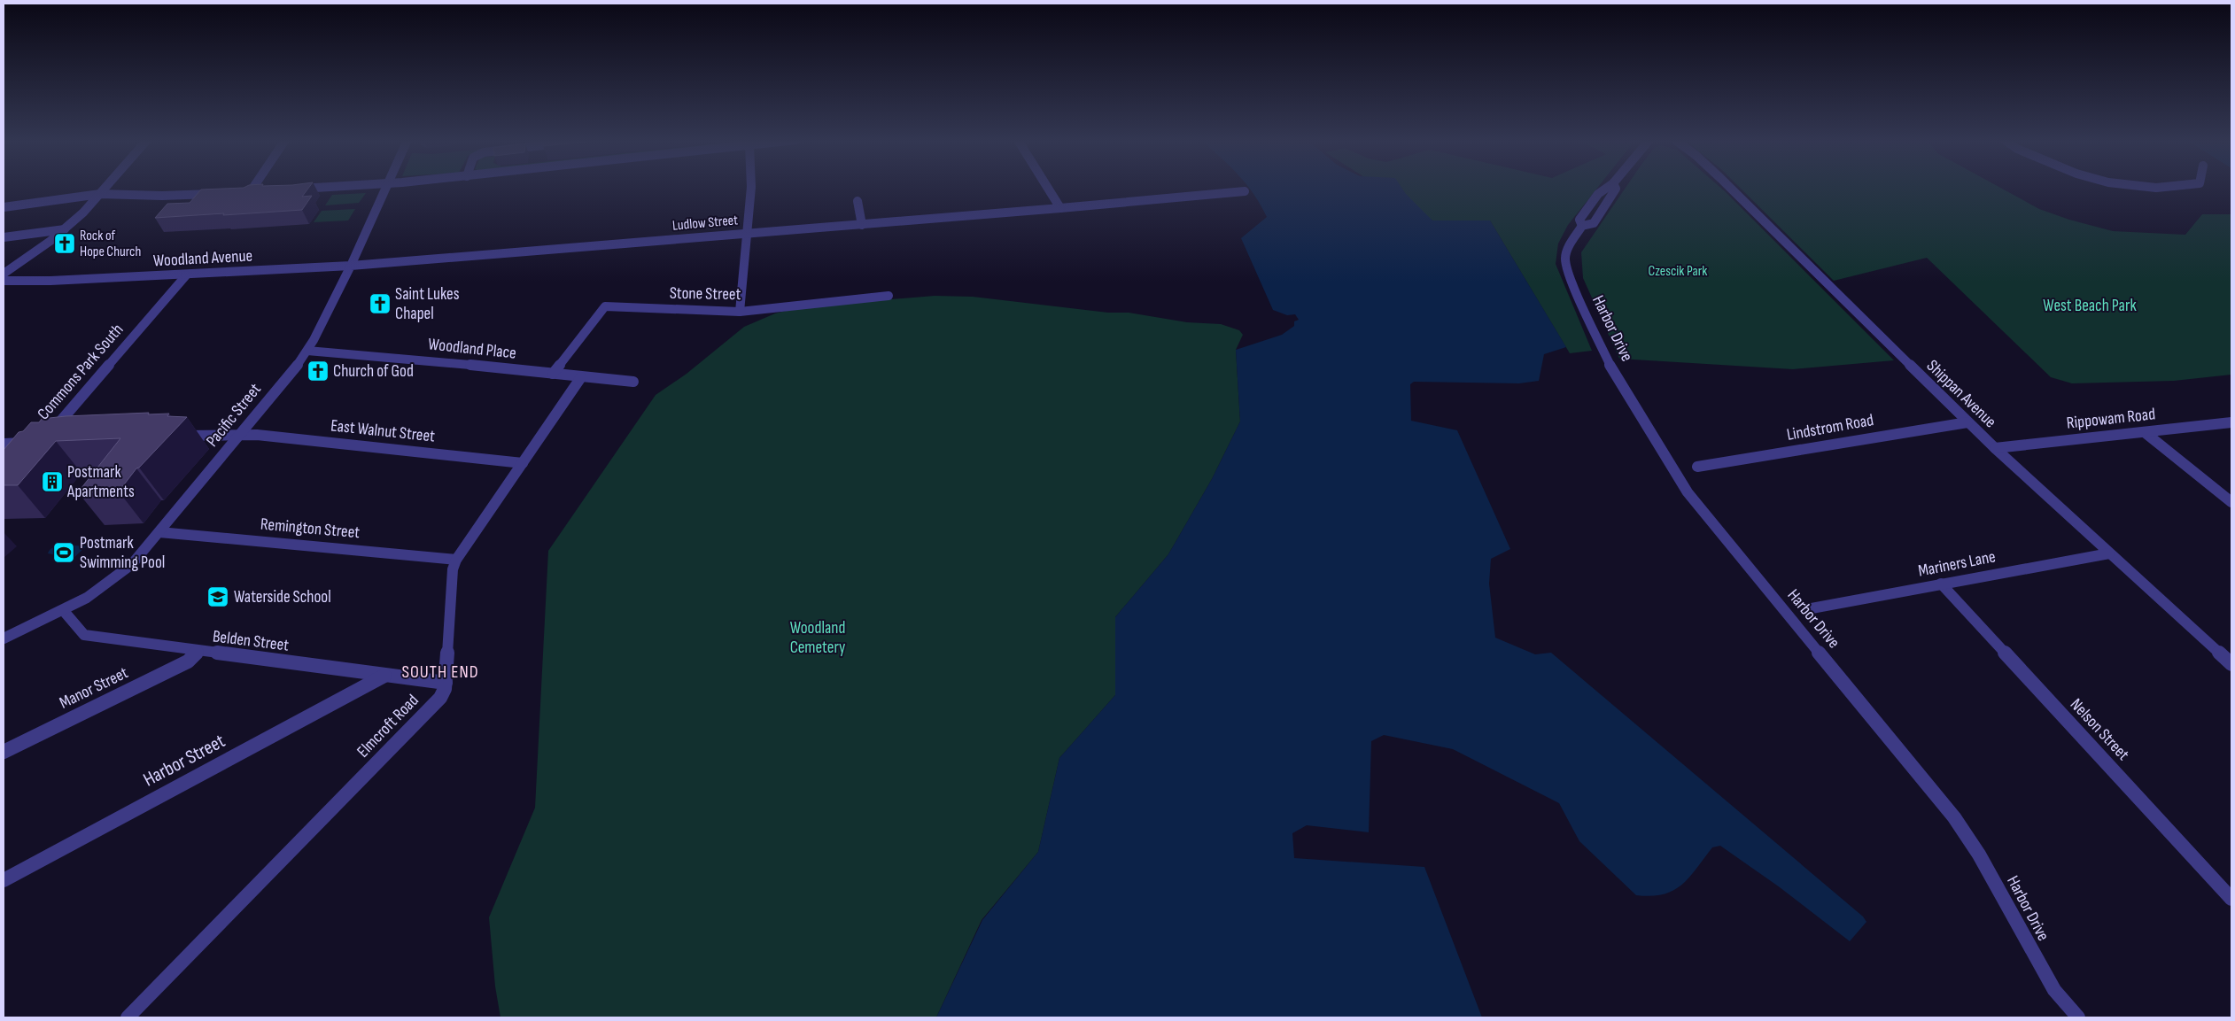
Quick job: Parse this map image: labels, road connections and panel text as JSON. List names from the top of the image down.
{
  "streets": {
    "street": [
      "Ludlow Street",
      "Woodland Avenue",
      "Stone Street",
      "Harbor Drive",
      "Woodland Place",
      "Commons Park South",
      "Shippan Avenue",
      "Pacific Street",
      "Rippowam Road",
      "Lindstrom Road",
      "East Walnut Street",
      "Remington Street",
      "Mariners Lane",
      "Belden Street",
      "Manor Street",
      "Elmcroft Road",
      "Nelson Street",
      "Harbor Street"
    ]
  },
  "crossings": [
    ["Ludlow Street", "Woodland Avenue"],
    ["Ludlow Street", "Pacific Street"],
    ["Woodland Avenue", "Commons Park South"],
    ["Woodland Avenue", "Pacific Street"],
    ["Stone Street", "Woodland Place"],
    ["Woodland Place", "Pacific Street"],
    ["Woodland Place", "Elmcroft Road"],
    ["Shippan Avenue", "Rippowam Road"],
    ["Shippan Avenue", "Lindstrom Road"],
    ["Shippan Avenue", "Mariners Lane"],
    ["Pacific Street", "East Walnut Street"],
    ["Pacific Street", "Remington Street"],
    ["Pacific Street", "Belden Street"],
    ["East Walnut Street", "Elmcroft Road"],
    ["Remington Street", "Elmcroft Road"],
    ["Mariners Lane", "Nelson Street"],
    ["Belden Street", "Manor Street"],
    ["Belden Street", "Elmcroft Road"],
    ["Belden Street", "Harbor Street"]
  ],
  "districts": ["SOUTH END"],
  "parks": ["Czescik Park", "West Beach Park", "Woodland Cemetery"],
  "places": {
    "church": ["Rock of Hope Church", "Saint Lukes Chapel", "Church of God"],
    "building": ["Postmark Apartments"],
    "sports": ["Postmark Swimming Pool"],
    "school or university": ["Waterside School"]
  }
}
